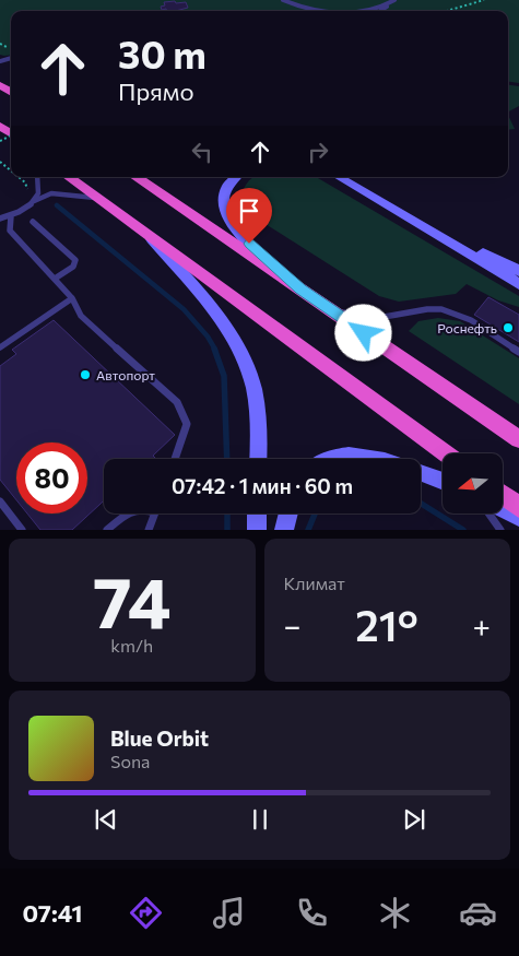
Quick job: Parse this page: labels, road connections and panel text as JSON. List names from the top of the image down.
{
  "places": ["Роснефть", "Автопорт"],
  "north": "left",
  "page": {
    "turn": ["30 m", "Прямо"],
    "limit": "80",
    "trip": "07:42 · 1 мин · 60 m",
    "tile": [
      ["74", "km/h"],
      "Климат"
    ],
    "heat": ["−", "21°", "+"],
    "song": ["Blue Orbit", "Sona"],
    "tabs": "07:41"
  }
}
